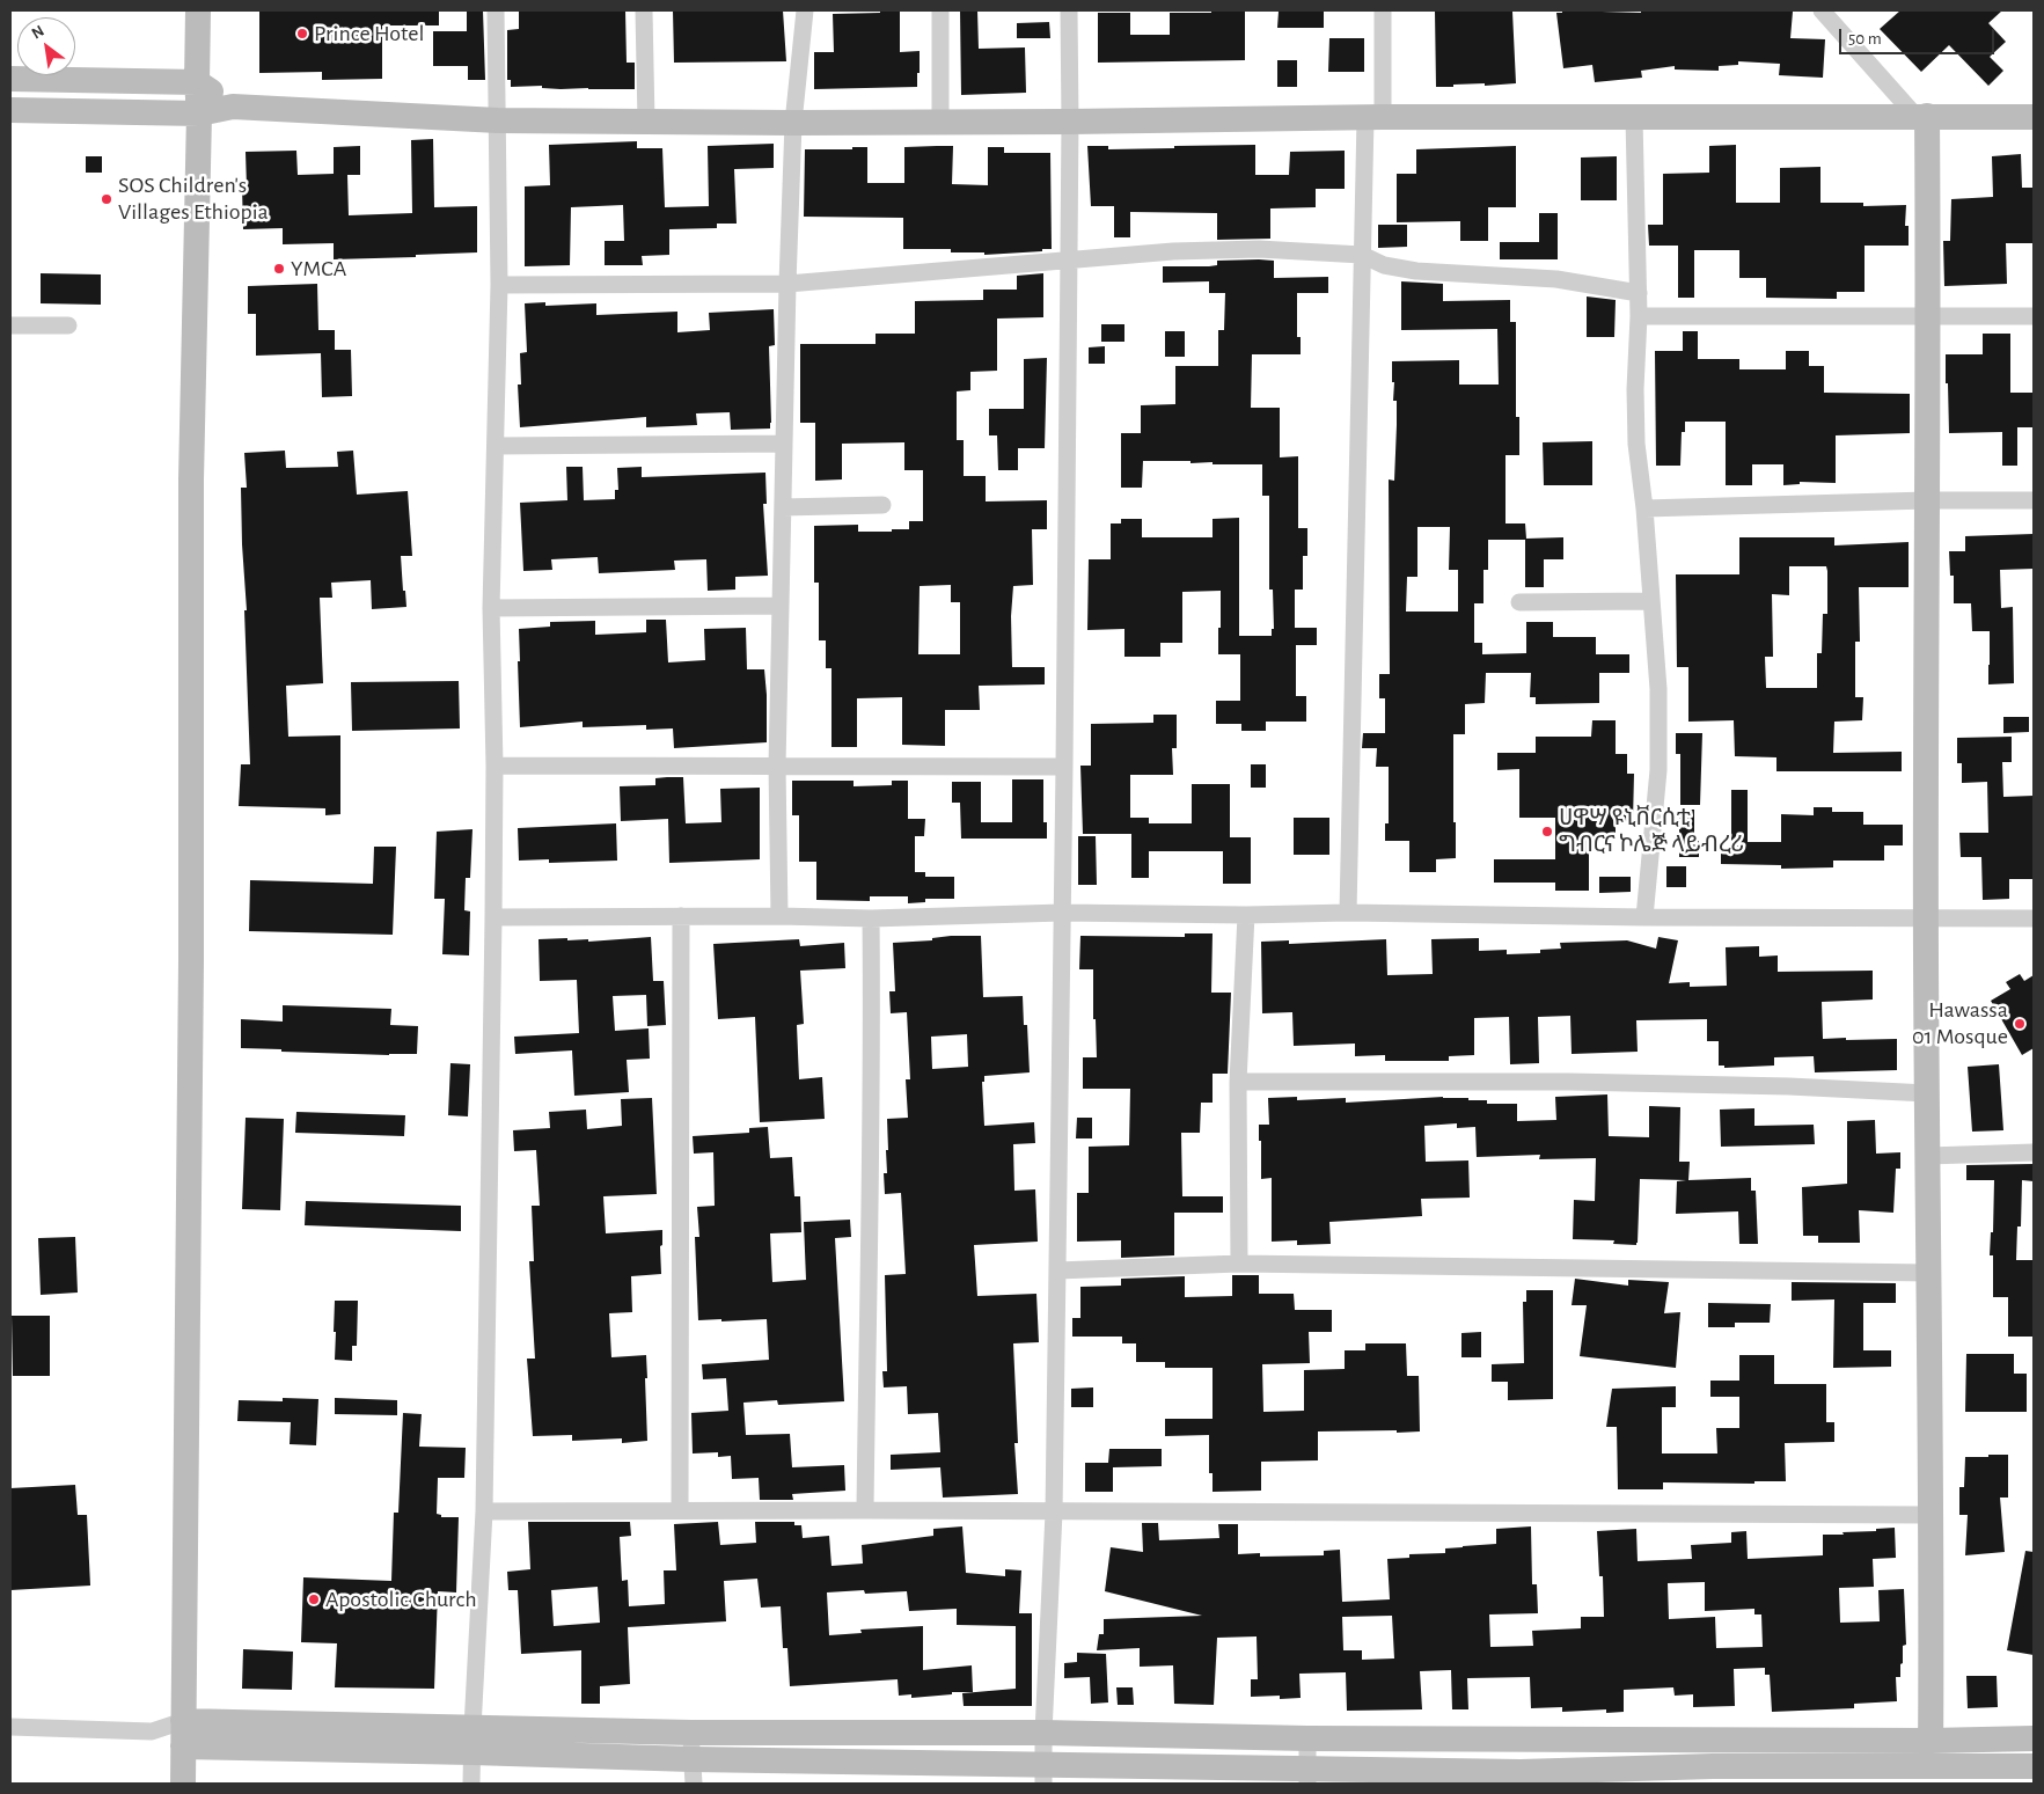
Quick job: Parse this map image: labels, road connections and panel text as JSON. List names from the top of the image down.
{
  "places": [
    "Prince Hotel",
    "SOS Children's Villages Ethiopia",
    "YMCA",
    "ሀዋሣ ዩኒቨርሲቲ ግብርና ኮሌጅ ላይብረሪ",
    "Hawassa 01 Mosque",
    "Apostolic Church"
  ],
  "scale_bar": "50 m",
  "north": "top left"
}
